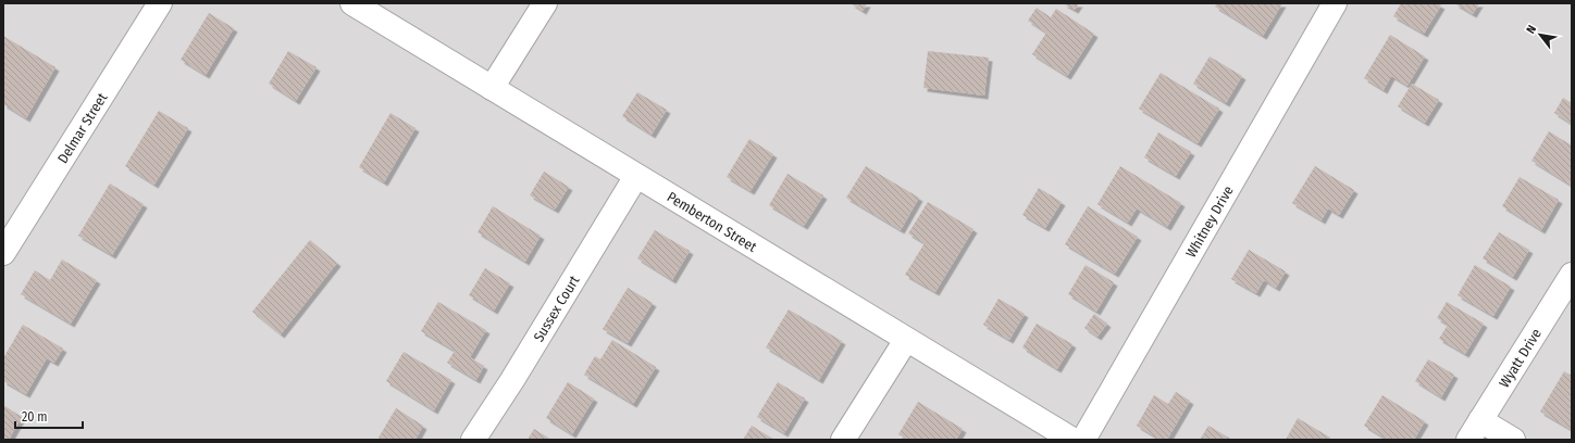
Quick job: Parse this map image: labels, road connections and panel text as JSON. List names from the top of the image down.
{
  "streets": {
    "street": [
      "Delmar Street",
      "Whitney Drive",
      "Pemberton Street",
      "Sussex Court",
      "Wyatt Drive"
    ]
  },
  "crossings": [
    ["Pemberton Street", "Sussex Court"]
  ],
  "scale_bar": "20 m",
  "north": "top left"
}
